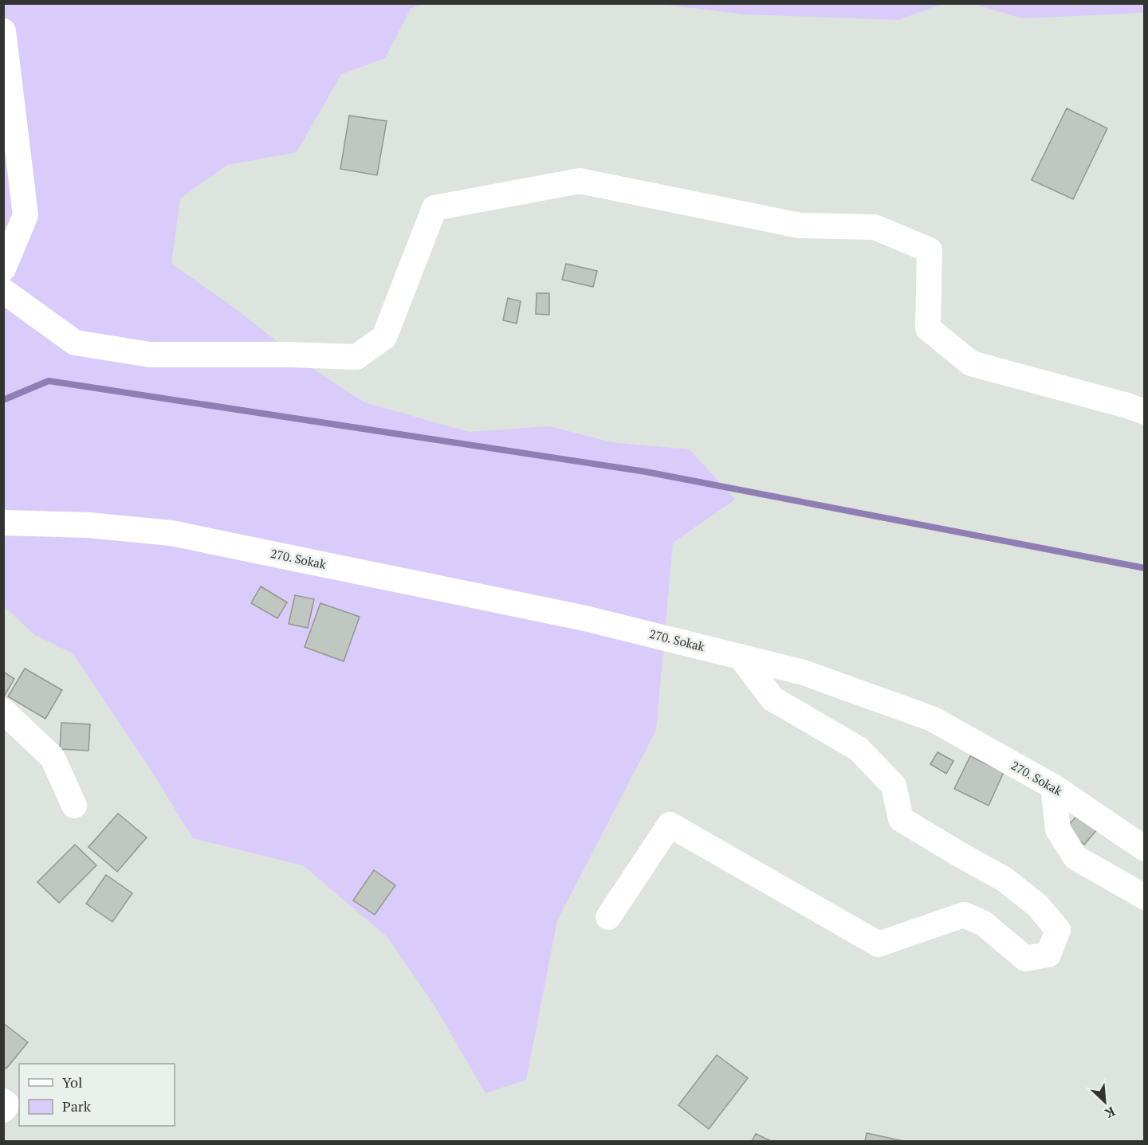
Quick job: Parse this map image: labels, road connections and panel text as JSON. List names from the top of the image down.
{
  "streets": {
    "street": ["270. Sokak"]
  },
  "legend": ["Yol", "Park"],
  "north": "bottom right"
}
